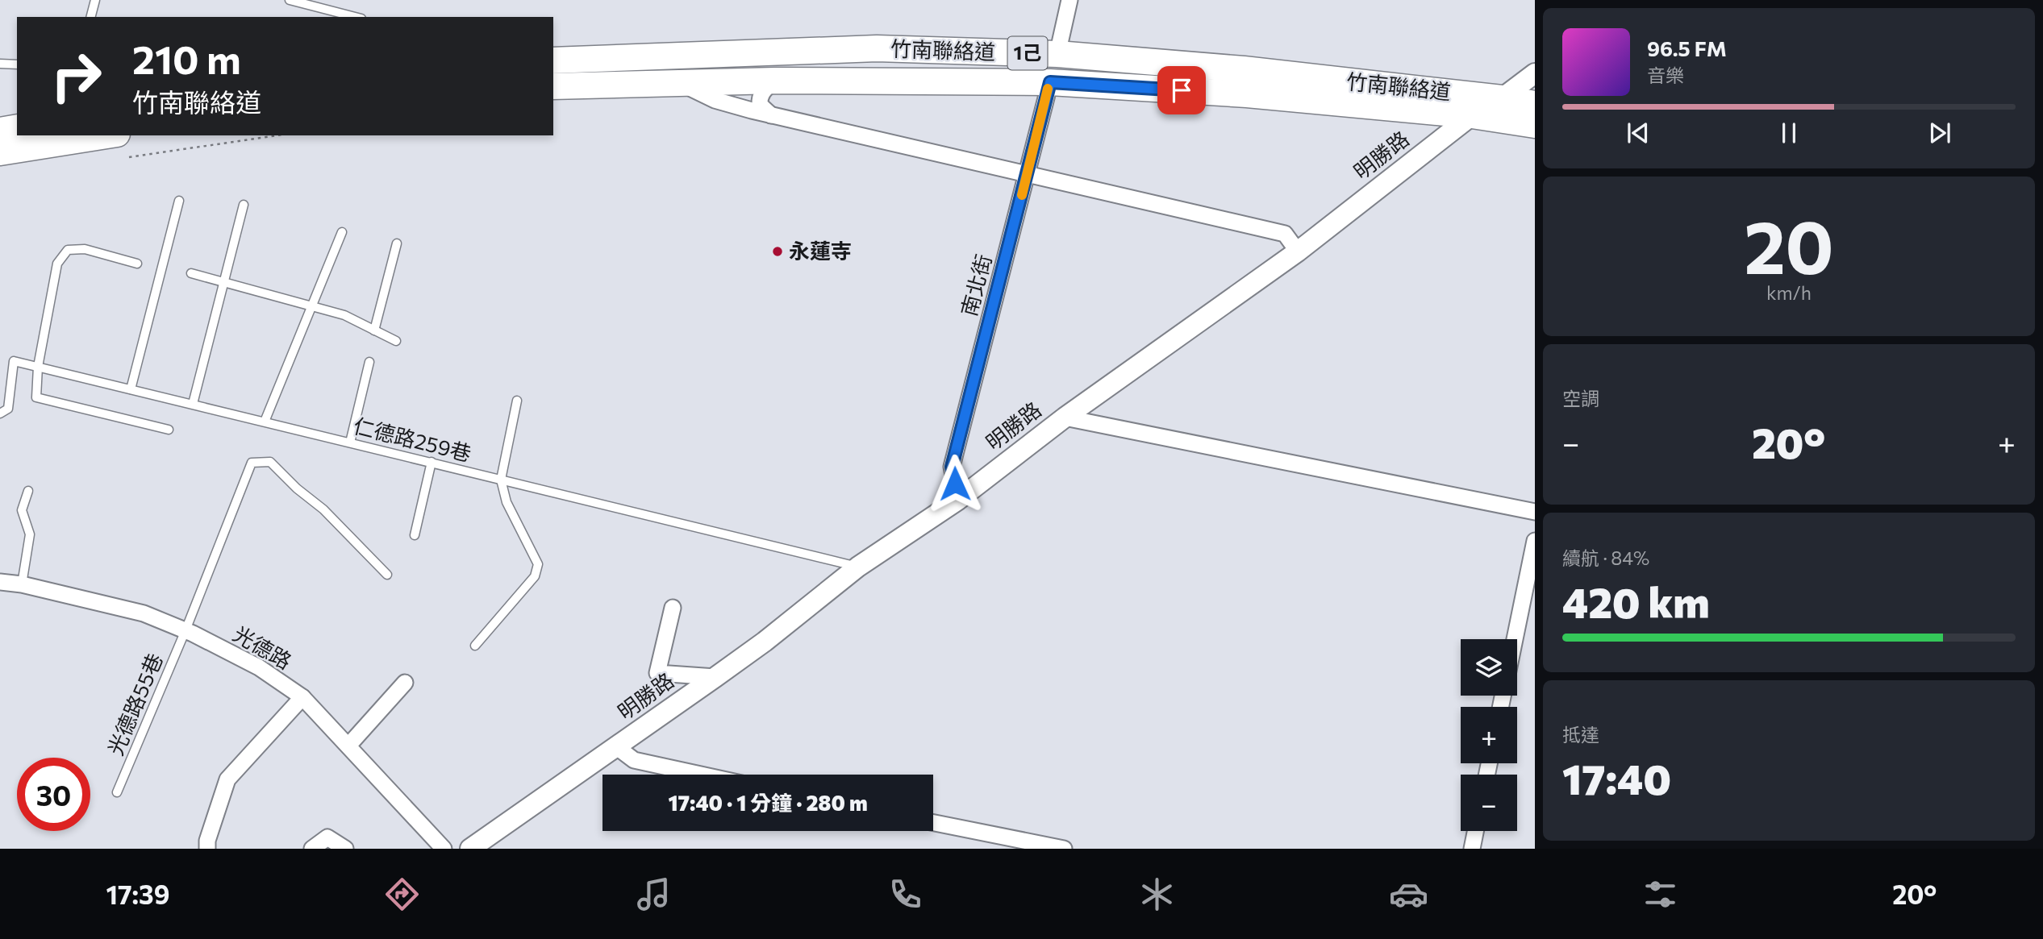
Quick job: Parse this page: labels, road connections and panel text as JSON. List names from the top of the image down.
{
  "streets": {
    "main road": ["竹南聯絡道", "1己"],
    "street": ["明勝路", "南北街", "光德路"],
    "lane": ["仁德路259巷", "光德路55巷"]
  },
  "crossings": [
    ["竹南聯絡道", "明勝路"],
    ["竹南聯絡道", "南北街"],
    ["明勝路", "南北街"],
    ["明勝路", "仁德路259巷"],
    ["光德路", "光德路55巷"]
  ],
  "places": ["永蓮寺"],
  "page": {
    "turn": ["210 m", "竹南聯絡道"],
    "song": ["96.5 FM", "音樂"],
    "tile": [
      ["20", "km/h"],
      "空調",
      ["續航 · 84%", "420 km"],
      ["抵達", "17:40"]
    ],
    "heat": ["−", "20°", "+"],
    "map_buttons": ["+", "−"],
    "limit": "30",
    "trip": "17:40 · 1 分鐘 · 280 m",
    "tabs": ["17:39", "20°"]
  }
}
